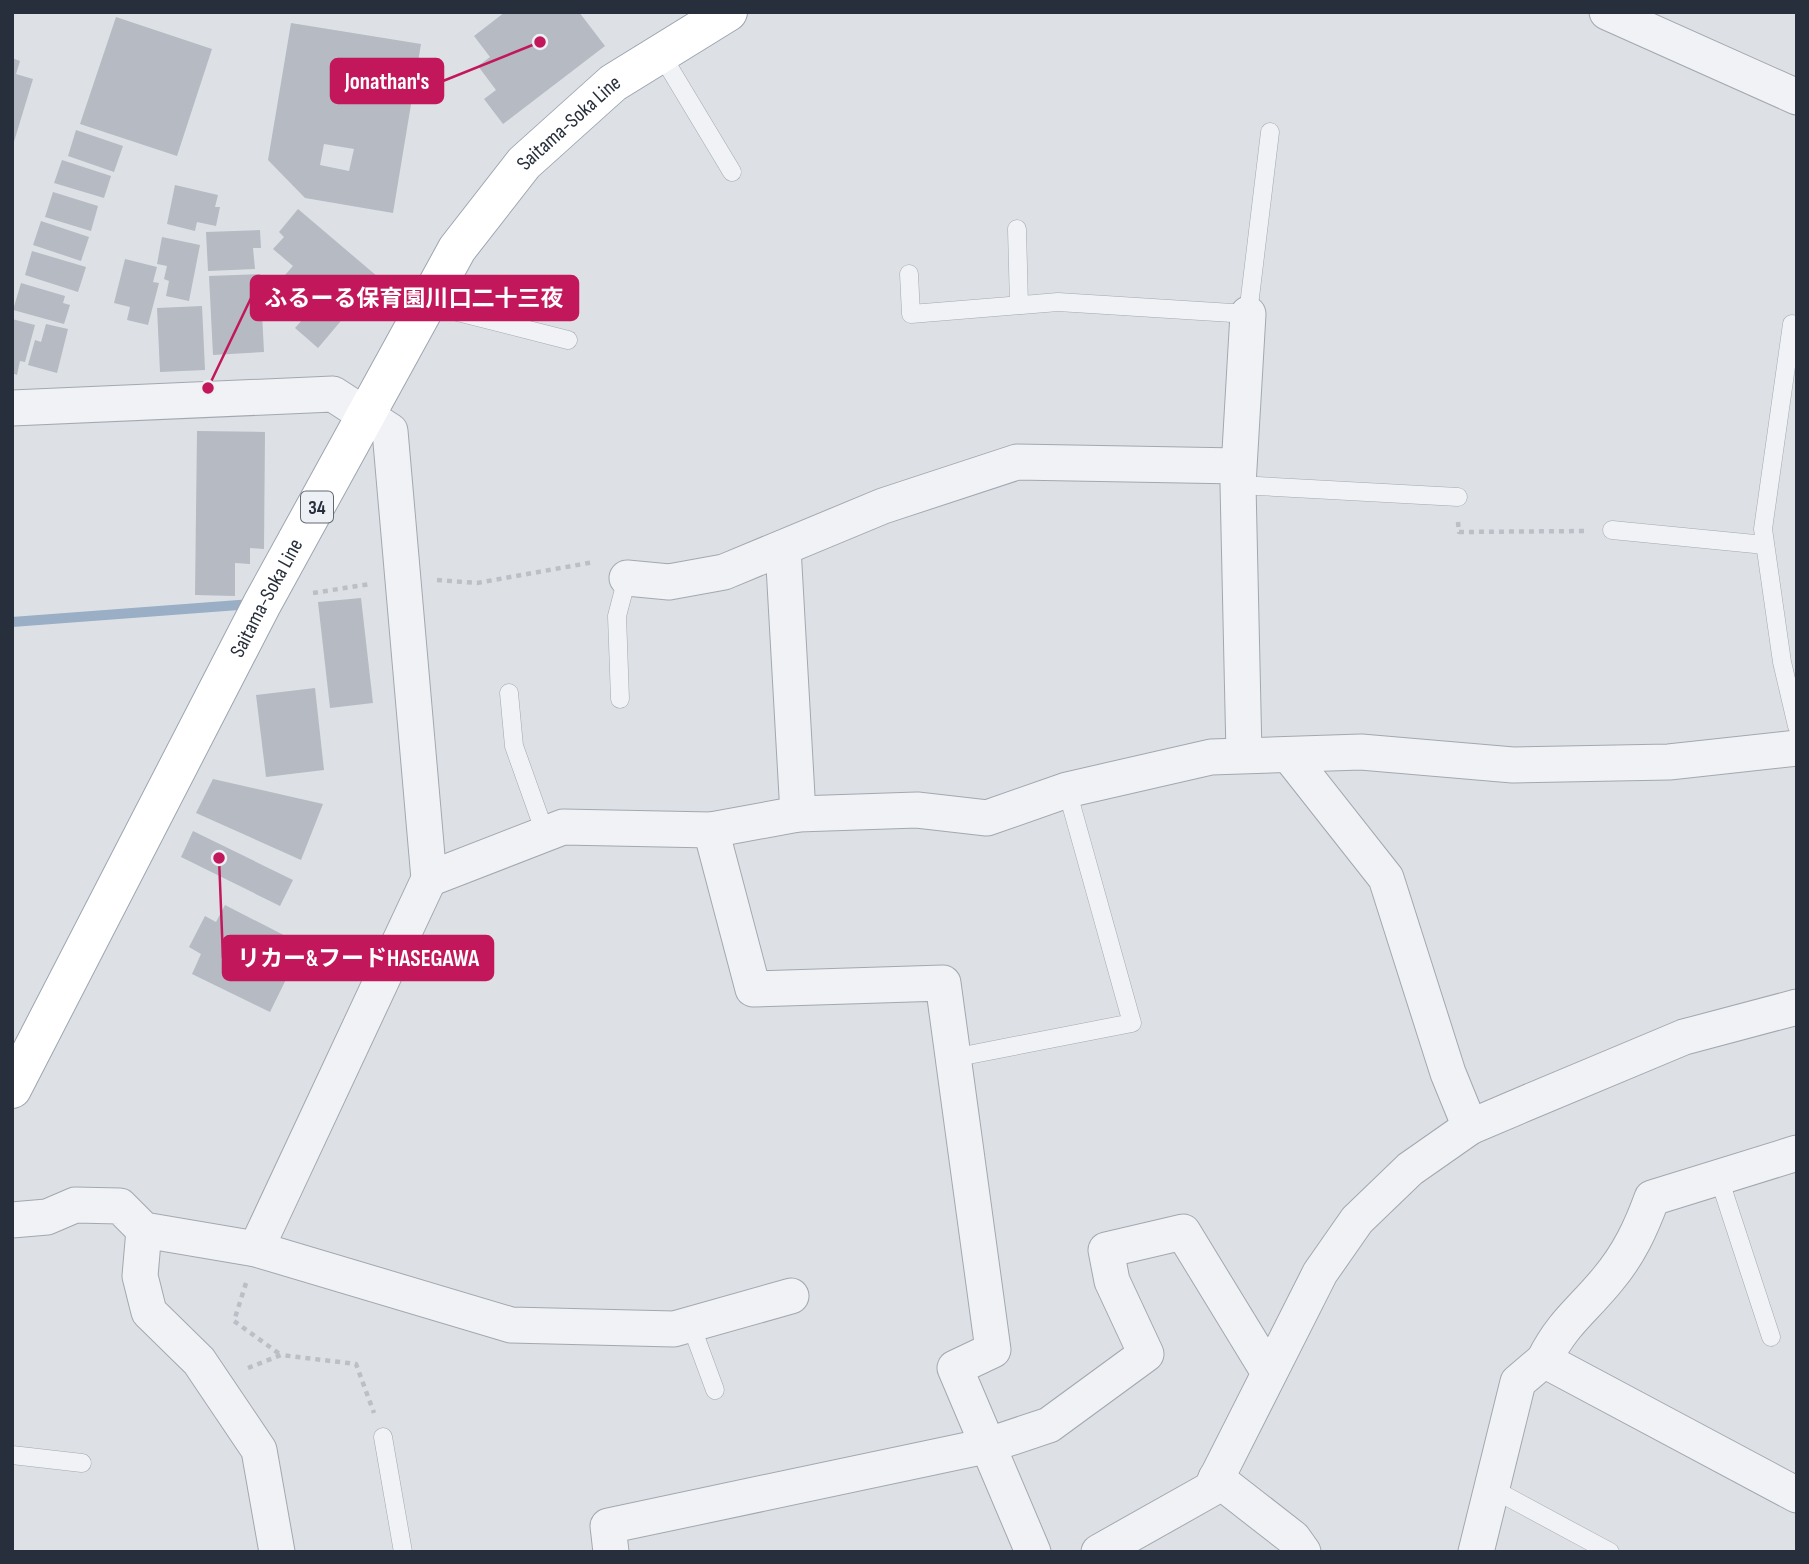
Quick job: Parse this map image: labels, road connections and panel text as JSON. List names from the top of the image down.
{
  "streets": {
    "main road": ["Saitama-Soka Line", "34"]
  },
  "places": ["Jonathan's", "ふるーる保育園川口二十三夜", "リカー&フードHASEGAWA"]
}
